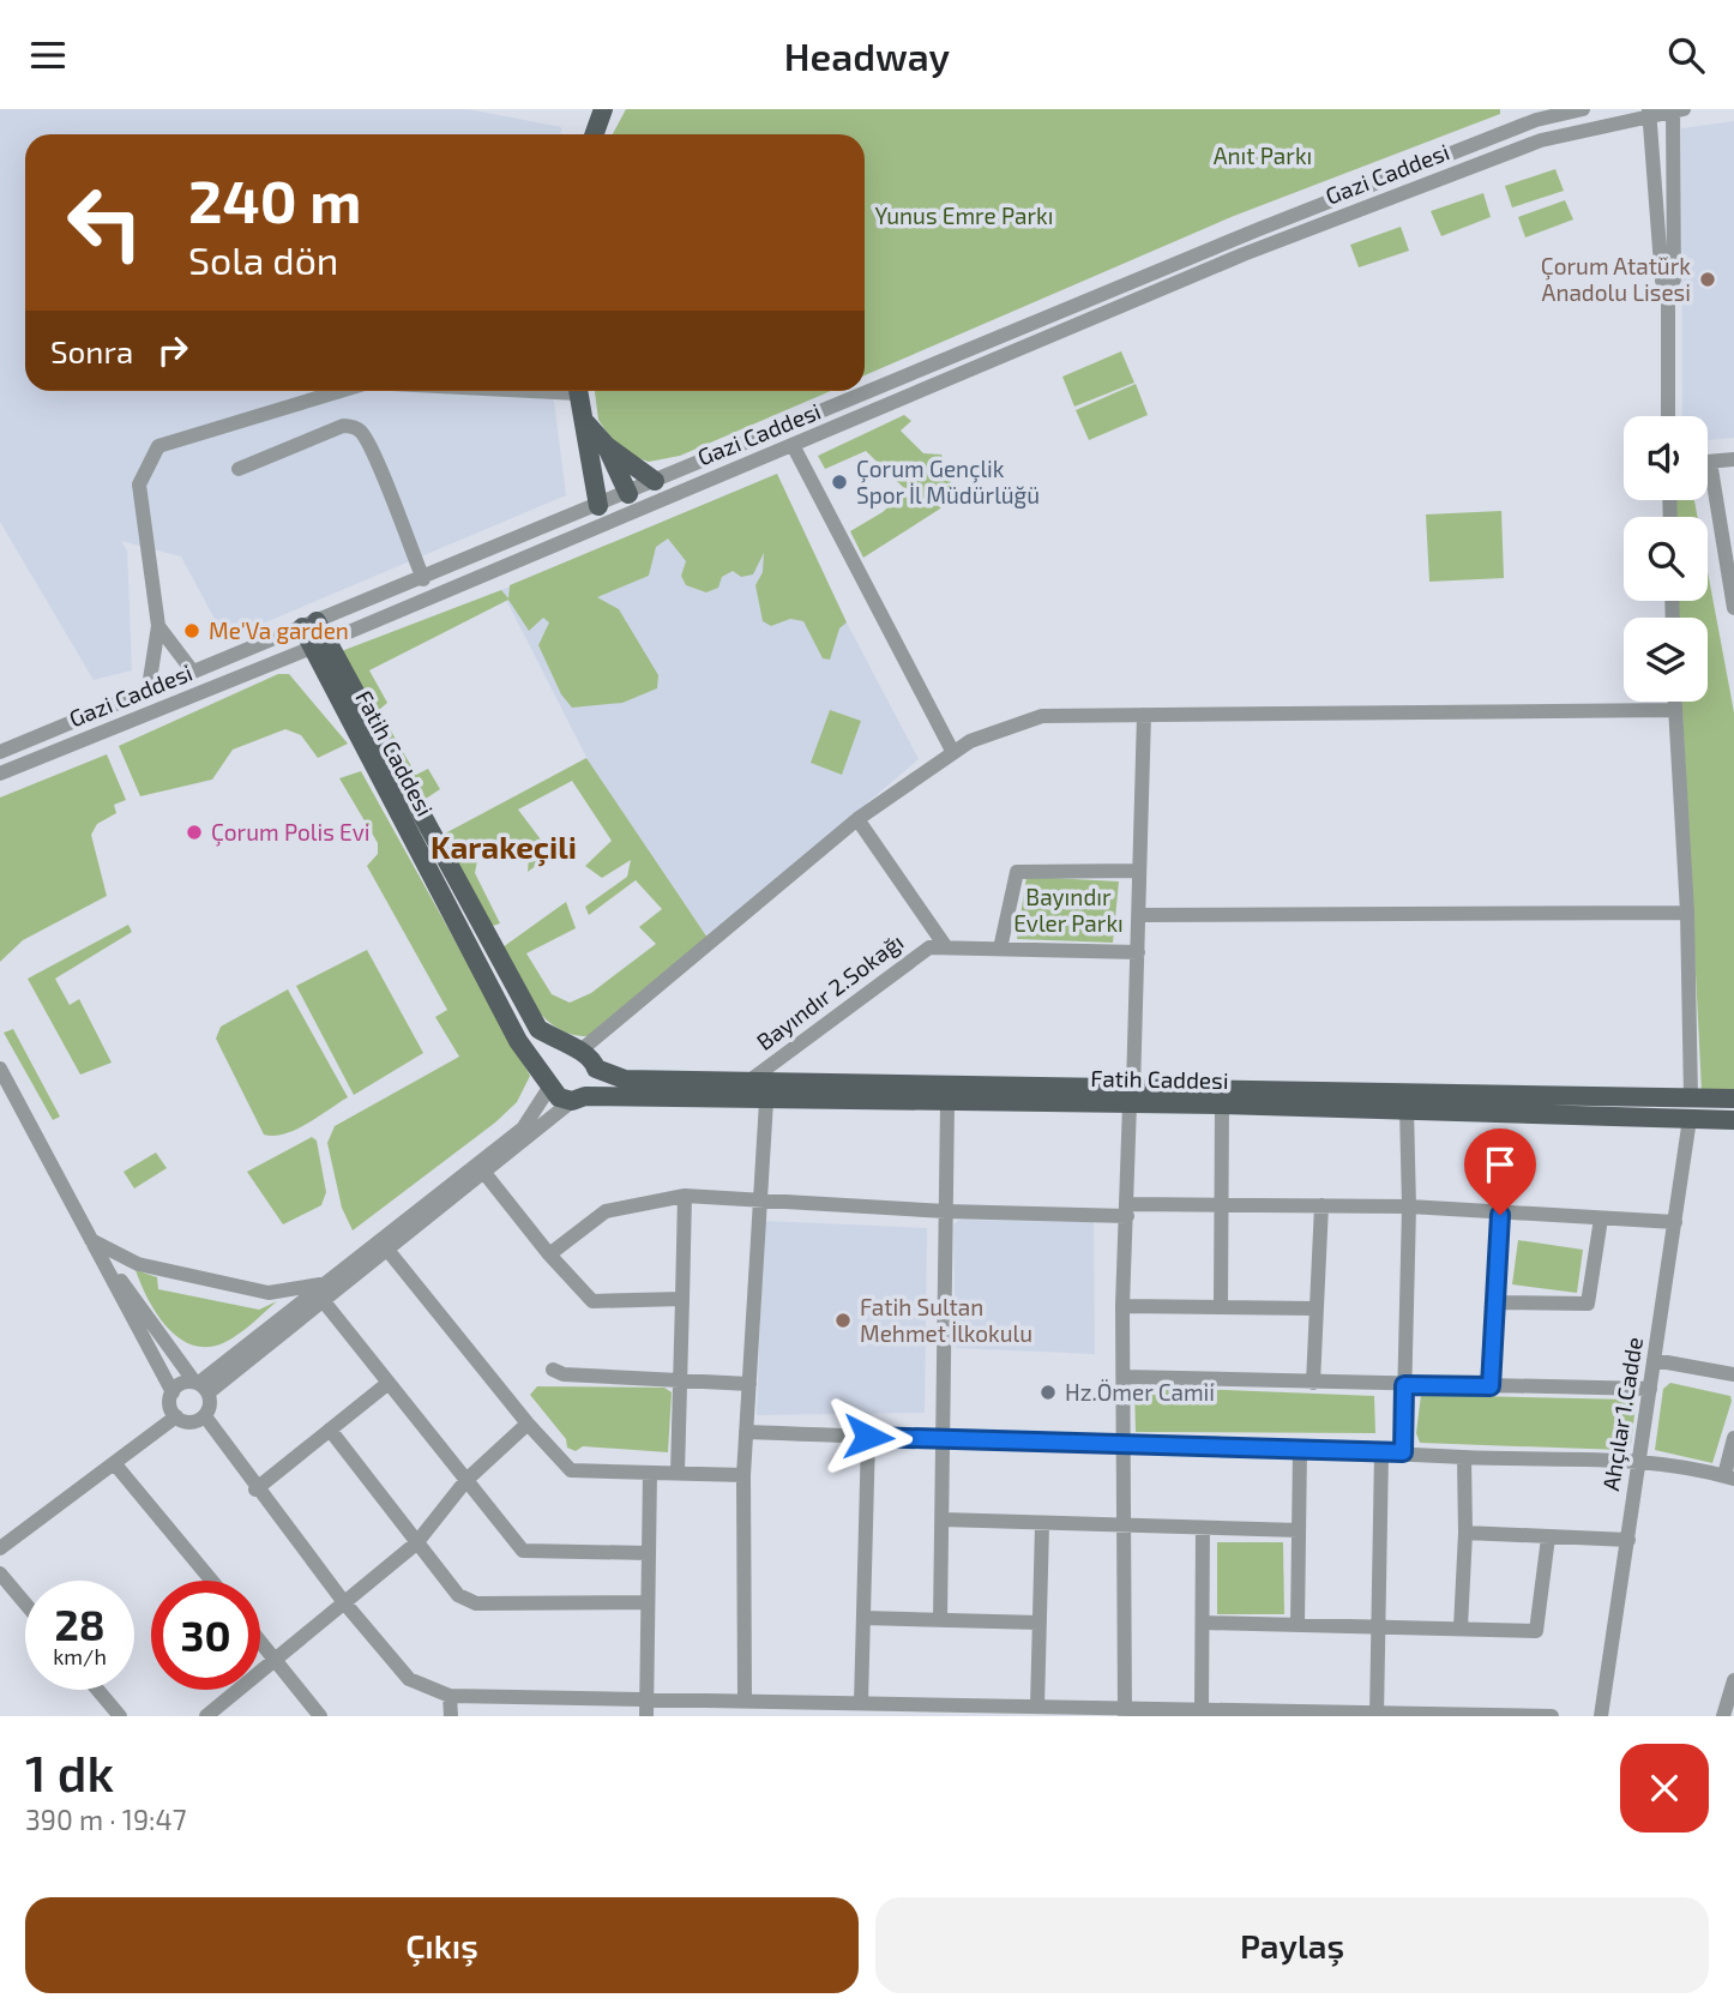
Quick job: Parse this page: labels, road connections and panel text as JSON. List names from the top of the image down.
{
  "streets": {
    "main road": ["Fatih Caddesi"],
    "street": ["Gazi Caddesi", "Bayındır 2.Sokağı", "Ahçılar 1.Cadde"]
  },
  "crossings": [
    ["Gazi Caddesi", "Fatih Caddesi"],
    ["Fatih Caddesi", "Bayındır 2.Sokağı"],
    ["Fatih Caddesi", "Ahçılar 1.Cadde"]
  ],
  "districts": ["Karakeçili"],
  "parks": ["Anıt Parkı", "Yunus Emre Parkı", "Bayındır Evler Parkı"],
  "places": [
    "Çorum Atatürk Anadolu Lisesi",
    "Çorum Gençlik Spor İl Müdürlüğü",
    "Me'Va garden",
    "Çorum Polis Evi",
    "Fatih Sultan Mehmet İlkokulu",
    "Hz.Ömer Camii"
  ],
  "page": {
    "header": "Headway",
    "turn": ["240 m", "Sola dön"],
    "then": "Sonra",
    "speed": "28 km/h",
    "limit": "30",
    "heading": ["1 dk", "390 m · 19:47"],
    "buttons": ["Çıkış", "Paylaş"]
  }
}
